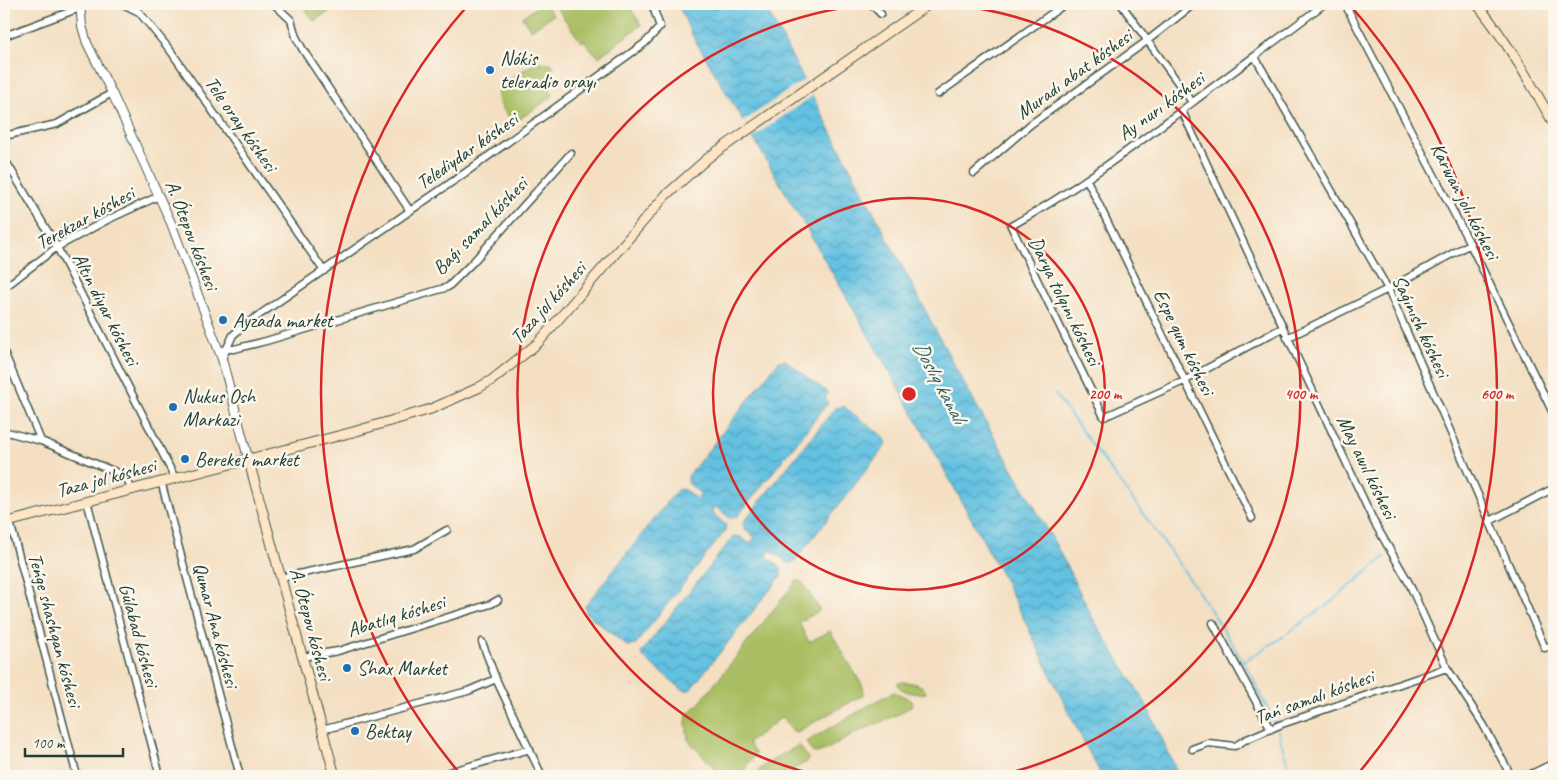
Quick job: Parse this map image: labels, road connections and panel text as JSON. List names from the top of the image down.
{
  "streets": {
    "main road": ["A. Ótepov kóshesi", "Taza jol kóshesi"],
    "street": [
      "Muradı abat kóshesi",
      "Ay nurı kóshesi",
      "Tele oray kóshesi",
      "Telediydar kóshesi",
      "Karwan jolı kóshesi",
      "Terekzar kóshesi",
      "Baǵı samal kóshesi",
      "Darya tolqını kóshesi",
      "Altın diyar kóshesi",
      "Saǵınısh kóshesi",
      "Espe qum kóshesi",
      "May awıl kóshesi",
      "Abatlıq kóshesi",
      "Qumar Ana kóshesi",
      "Teńge shashqan kóshesi",
      "Gúlabad kóshesi",
      "Tań samalı kóshesi"
    ]
  },
  "crossings": [
    ["Ay nurı kóshesi", "Darya tolqını kóshesi"],
    ["Ay nurı kóshesi", "Saǵınısh kóshesi"],
    ["Ay nurı kóshesi", "Espe qum kóshesi"],
    ["Ay nurı kóshesi", "May awıl kóshesi"],
    ["Tele oray kóshesi", "Telediydar kóshesi"],
    ["Telediydar kóshesi", "Baǵı samal kóshesi"],
    ["Telediydar kóshesi", "A. Ótepov kóshesi"],
    ["Terekzar kóshesi", "A. Ótepov kóshesi"],
    ["Terekzar kóshesi", "Altın diyar kóshesi"],
    ["A. Ótepov kóshesi", "Taza jol kóshesi"],
    ["A. Ótepov kóshesi", "Abatlıq kóshesi"],
    ["Darya tolqını kóshesi", "Espe qum kóshesi"],
    ["Taza jol kóshesi", "Altın diyar kóshesi"],
    ["Taza jol kóshesi", "Qumar Ana kóshesi"],
    ["Taza jol kóshesi", "Teńge shashqan kóshesi"],
    ["Taza jol kóshesi", "Gúlabad kóshesi"],
    ["May awıl kóshesi", "Tań samalı kóshesi"]
  ],
  "water": ["Doslıq kanalı"],
  "places": [
    "Nókis teleradio orayı",
    "Ayzada market",
    "Nukus Osh Markazi",
    "Bereket market",
    "Shax Market",
    "Bektay"
  ],
  "scale_bar": "100 m",
  "rings": ["200 m", "400 m", "600 m"]
}
